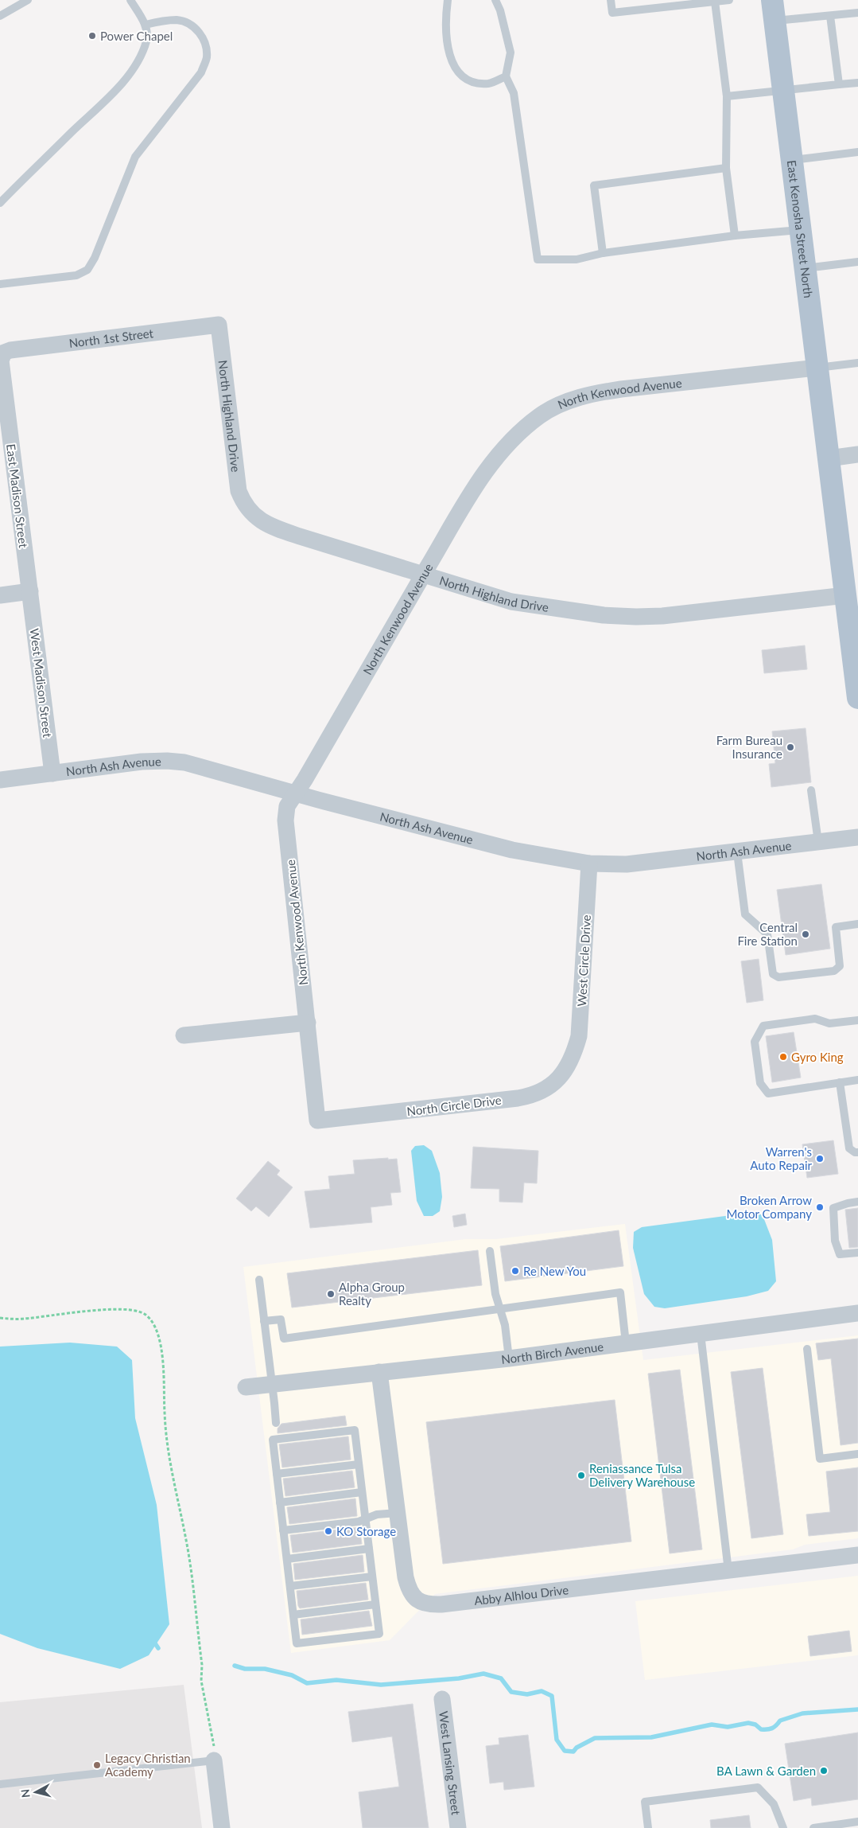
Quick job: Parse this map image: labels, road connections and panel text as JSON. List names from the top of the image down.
{
  "streets": {
    "main road": ["East Kenosha Street North"],
    "street": [
      "North 1st Street",
      "North Kenwood Avenue",
      "North Highland Drive",
      "East Madison Street",
      "West Madison Street",
      "North Ash Avenue",
      "West Circle Drive",
      "North Circle Drive",
      "North Birch Avenue",
      "Abby Alhlou Drive",
      "West Lansing Street"
    ]
  },
  "crossings": [
    ["East Kenosha Street North", "North Kenwood Avenue"],
    ["East Kenosha Street North", "North Highland Drive"],
    ["North 1st Street", "North Highland Drive"],
    ["North 1st Street", "East Madison Street"],
    ["North Kenwood Avenue", "North Highland Drive"],
    ["North Kenwood Avenue", "North Ash Avenue"],
    ["North Kenwood Avenue", "North Circle Drive"],
    ["East Madison Street", "West Madison Street"],
    ["West Madison Street", "North Ash Avenue"],
    ["North Ash Avenue", "West Circle Drive"],
    ["West Circle Drive", "North Circle Drive"],
    ["North Birch Avenue", "Abby Alhlou Drive"]
  ],
  "places": [
    "Power Chapel",
    "Farm Bureau Insurance",
    "Central Fire Station",
    "Gyro King",
    "Warren's Auto Repair",
    "Broken Arrow Motor Company",
    "Re New You",
    "Alpha Group Realty",
    "Reniassance Tulsa Delivery Warehouse",
    "KO Storage",
    "Legacy Christian Academy",
    "BA Lawn & Garden"
  ],
  "north": "left"
}
